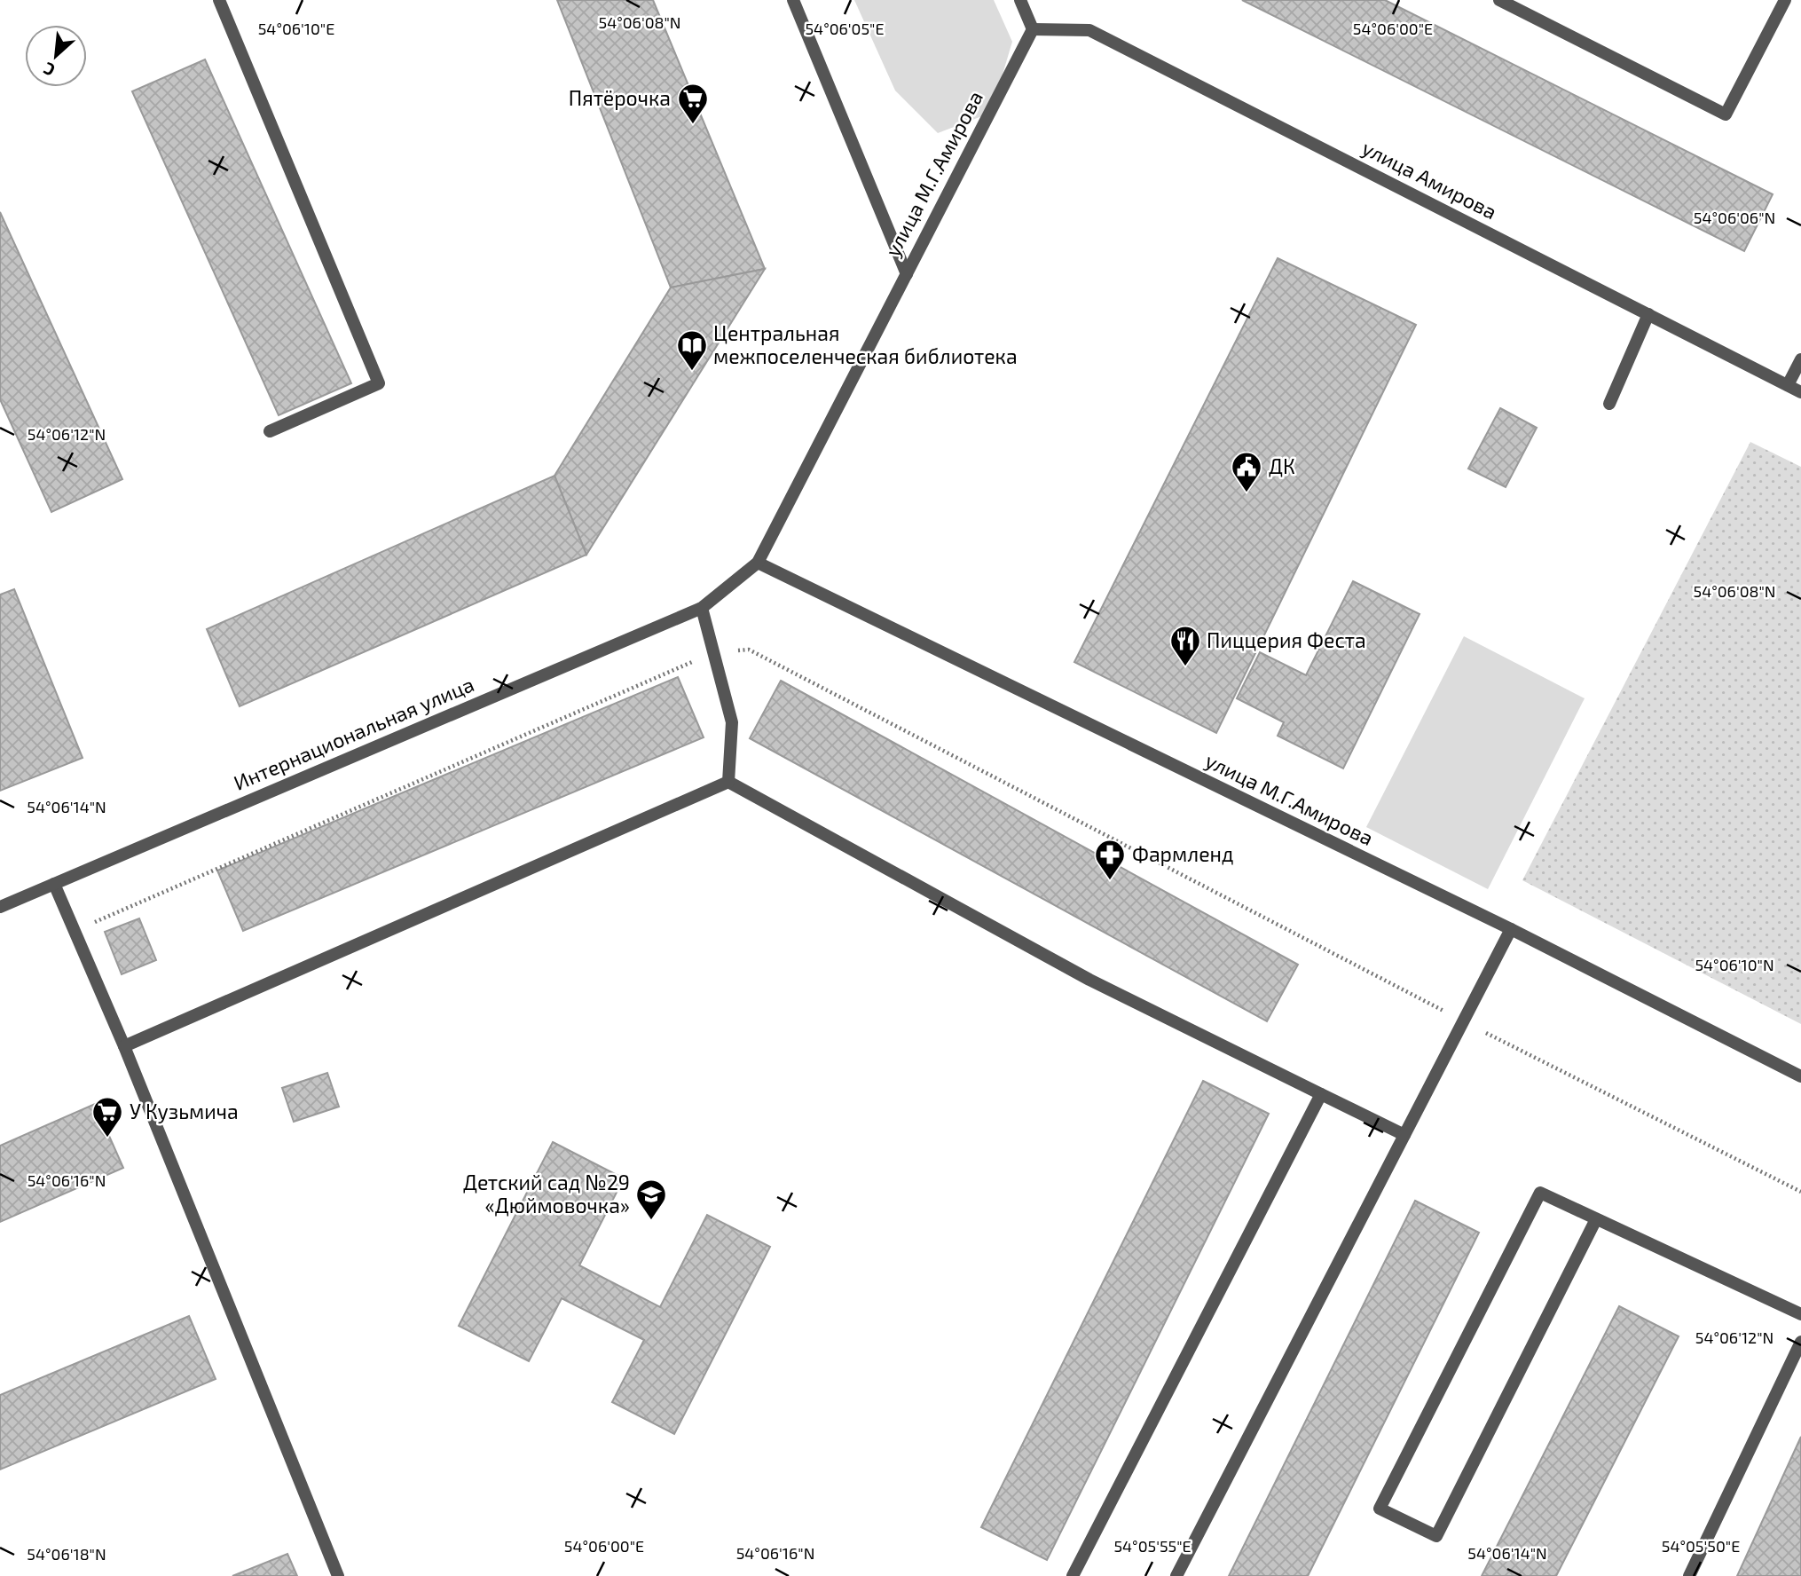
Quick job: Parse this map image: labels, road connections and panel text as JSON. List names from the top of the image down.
{
  "streets": {
    "street": ["улица М.Г.Амирова", "улица Амирова", "Интернациональная улица"]
  },
  "crossings": [
    ["улица М.Г.Амирова", "улица Амирова"],
    ["улица М.Г.Амирова", "Интернациональная улица"]
  ],
  "places": {
    "supermarket": ["Пятёрочка", "У Кузьмича"],
    "library": ["Центральная межпоселенческая библиотека"],
    "public building": ["ДК"],
    "restaurant": ["Пиццерия Феста"],
    "pharmacy": ["Фармленд"],
    "school or university": ["Детский сад №29 «Дюймовочка»"]
  },
  "north": "bottom left",
  "coordinates": [
    "54°06'08\"N",
    "54°06'10\"E",
    "54°06'05\"E",
    "54°06'00\"E",
    "54°06'06\"N",
    "54°06'12\"N",
    "54°06'14\"N",
    "54°06'10\"N",
    "54°06'16\"N",
    "54°05'55\"E",
    "54°05'50\"E",
    "54°06'18\"N"
  ]
}
